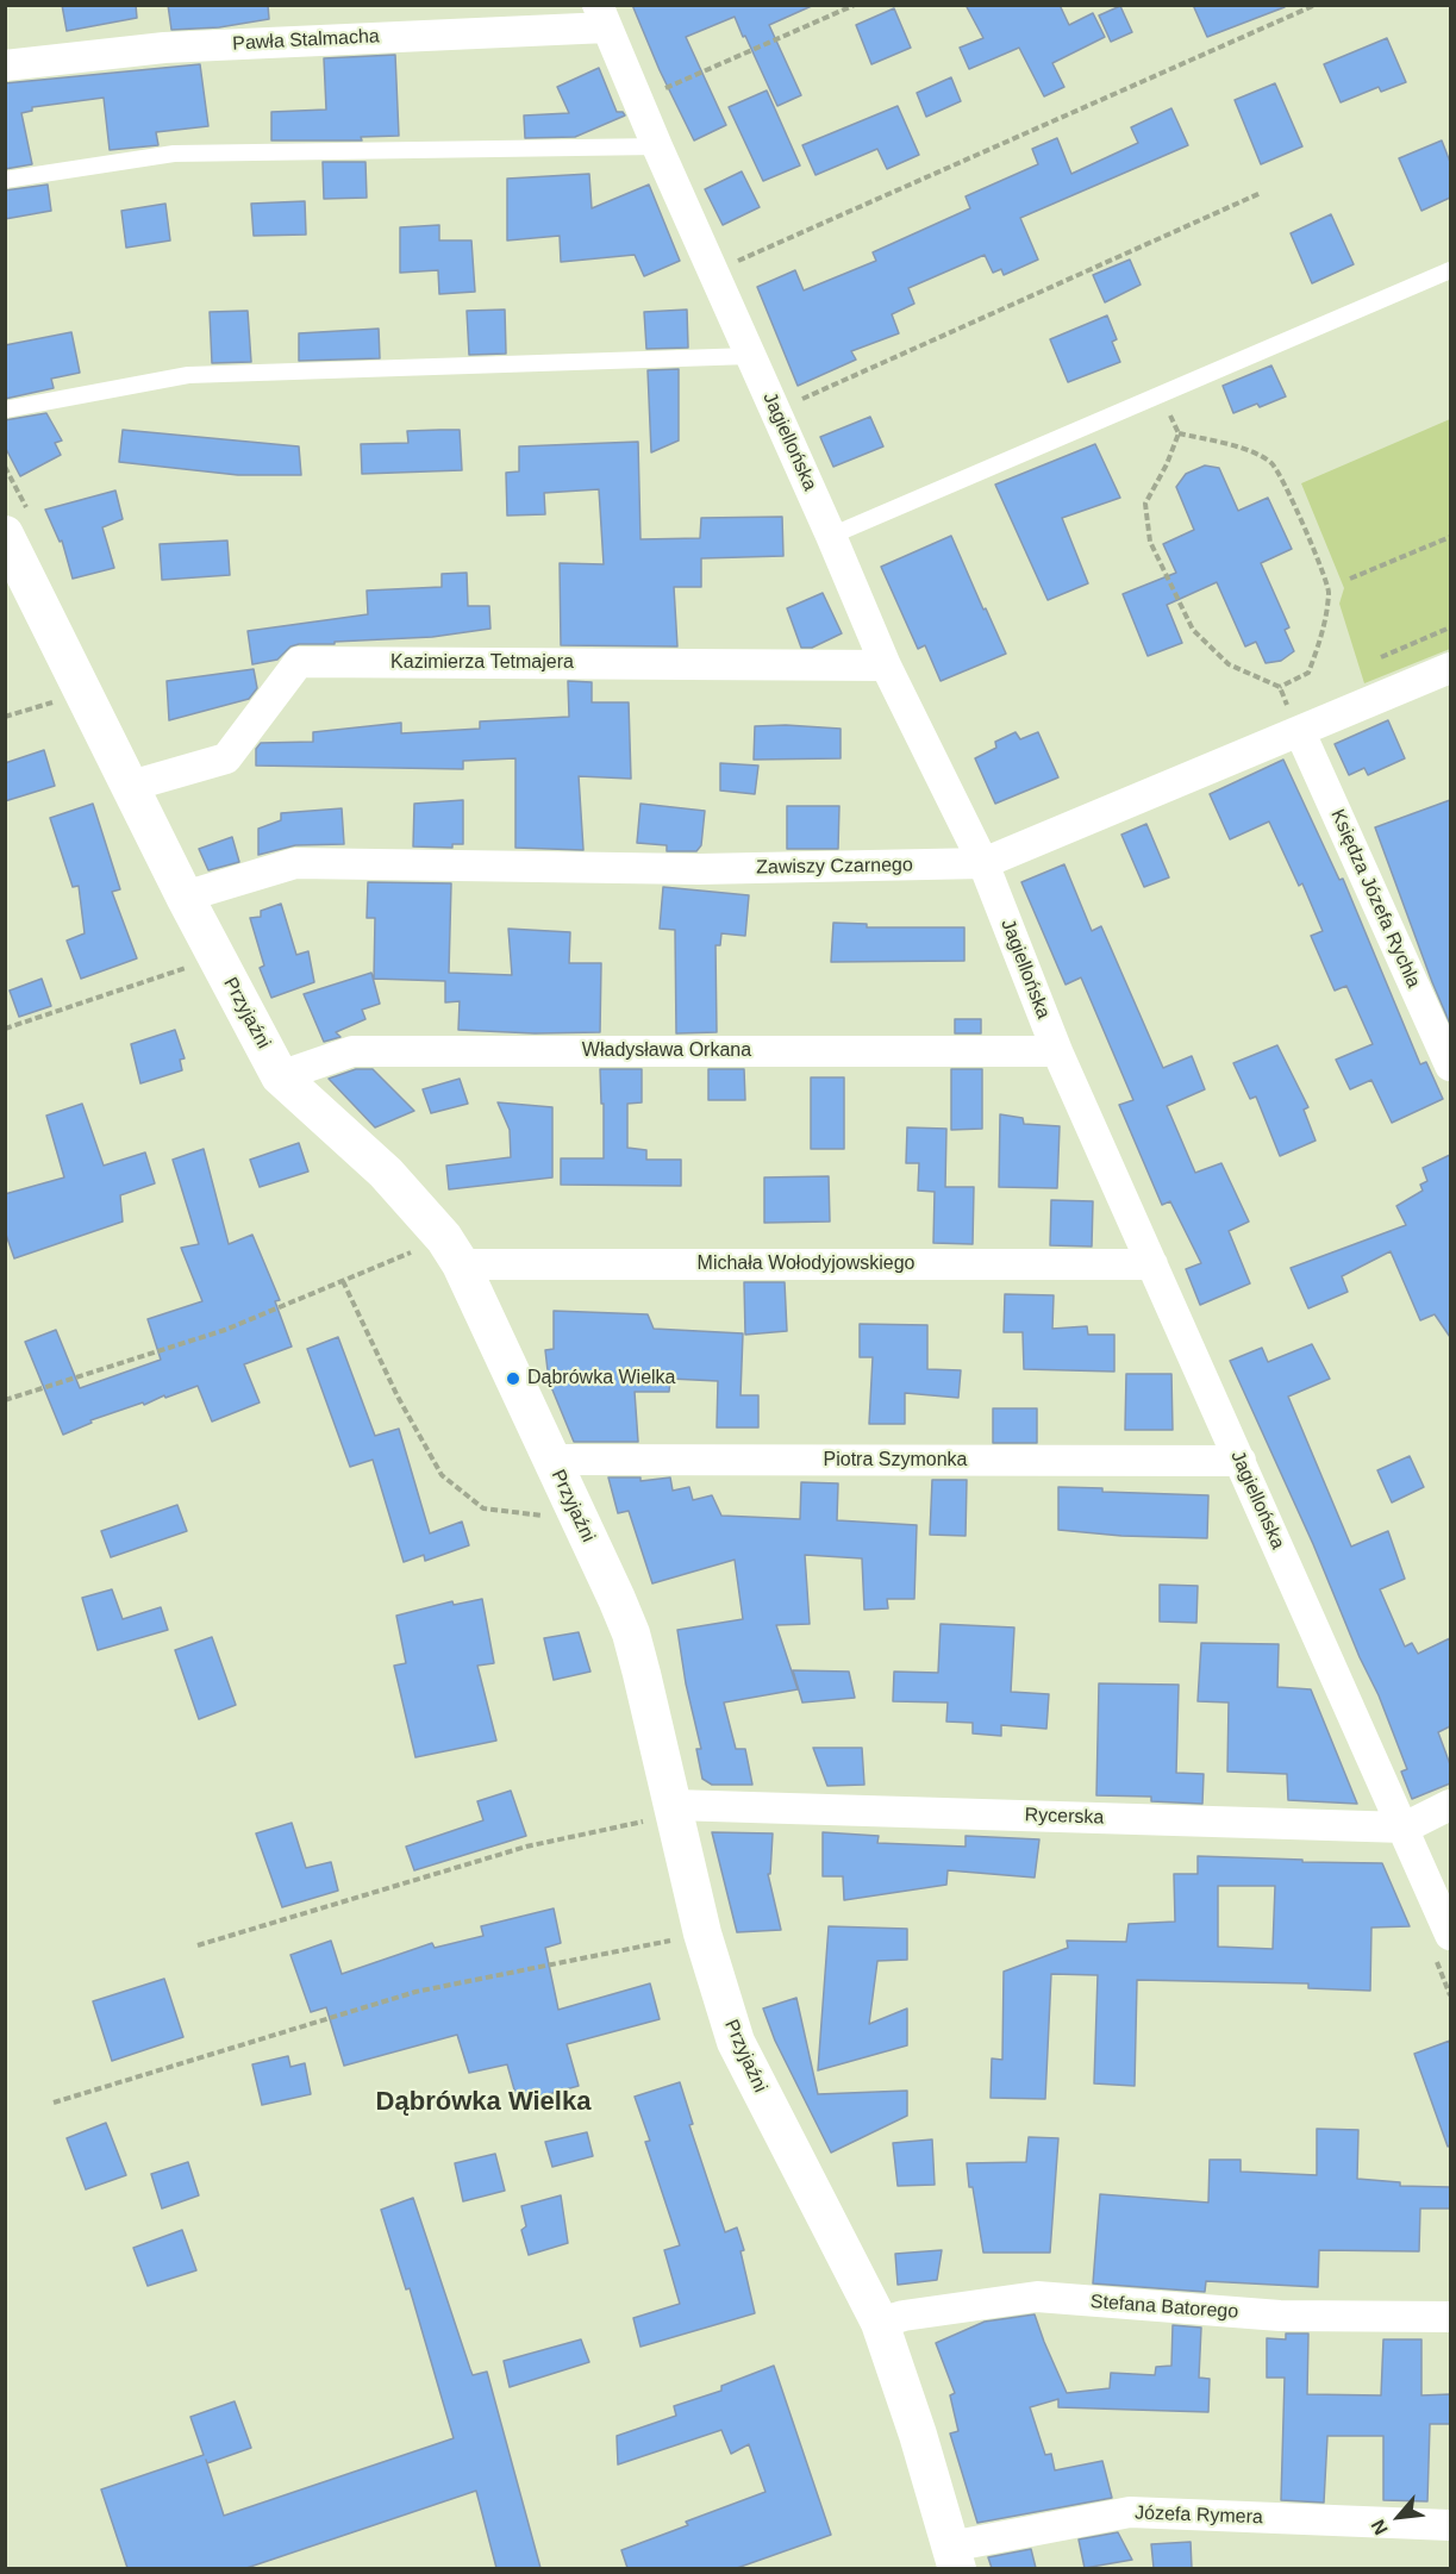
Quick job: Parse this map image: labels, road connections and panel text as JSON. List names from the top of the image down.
{
  "streets": {
    "street": [
      "Pawła Stalmacha",
      "Jagiellońska",
      "Kazimierza Tetmajera",
      "Zawiszy Czarnego",
      "Księdza Józefa Rychla",
      "Przyjaźni",
      "Władysława Orkana",
      "Michała Wołodyjowskiego",
      "Piotra Szymonka",
      "Rycerska",
      "Stefana Batorego",
      "Józefa Rymera"
    ]
  },
  "crossings": [
    ["Pawła Stalmacha", "Jagiellońska"],
    ["Jagiellońska", "Kazimierza Tetmajera"],
    ["Jagiellońska", "Zawiszy Czarnego"],
    ["Jagiellońska", "Władysława Orkana"],
    ["Jagiellońska", "Michała Wołodyjowskiego"],
    ["Jagiellońska", "Piotra Szymonka"],
    ["Jagiellońska", "Rycerska"],
    ["Kazimierza Tetmajera", "Przyjaźni"],
    ["Zawiszy Czarnego", "Księdza Józefa Rychla"],
    ["Zawiszy Czarnego", "Przyjaźni"],
    ["Przyjaźni", "Władysława Orkana"],
    ["Przyjaźni", "Michała Wołodyjowskiego"],
    ["Przyjaźni", "Piotra Szymonka"],
    ["Przyjaźni", "Rycerska"],
    ["Przyjaźni", "Stefana Batorego"],
    ["Przyjaźni", "Józefa Rymera"]
  ],
  "districts": ["Dąbrówka Wielka"],
  "places": ["Dąbrówka Wielka"],
  "north": "bottom left"
}
